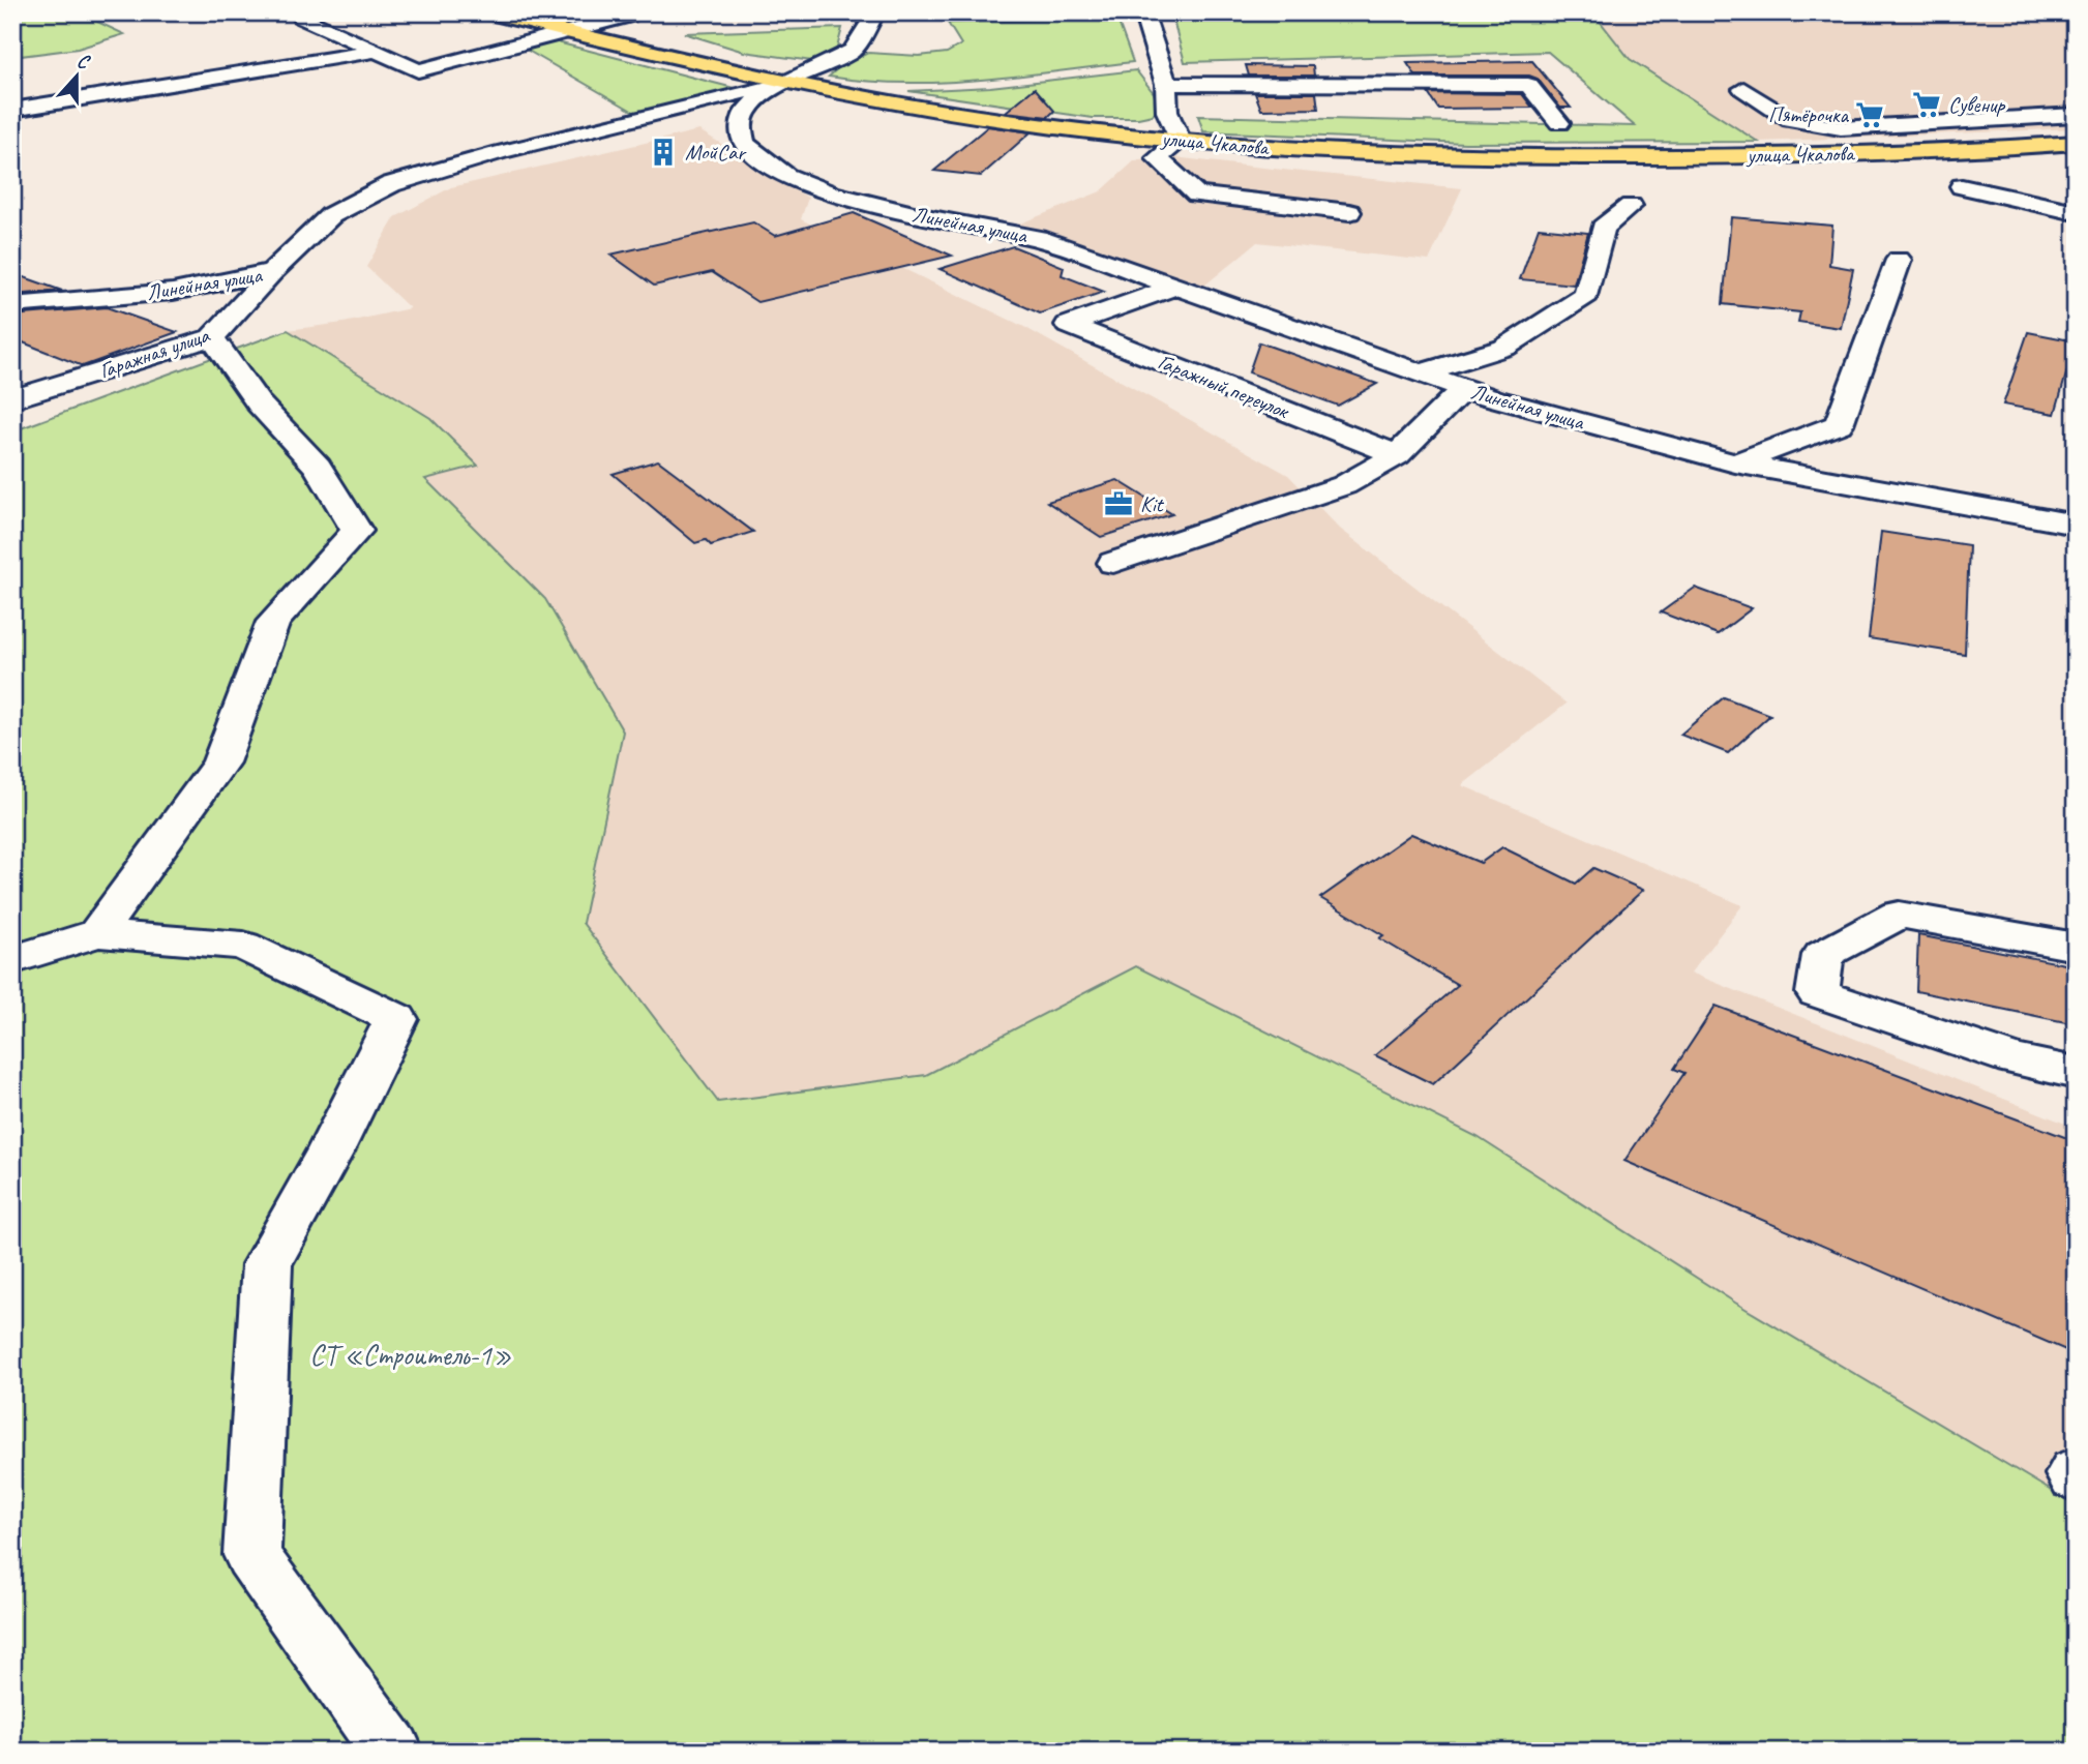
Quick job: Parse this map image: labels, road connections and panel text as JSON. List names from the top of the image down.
{
  "streets": {
    "main road": ["улица Чкалова"],
    "street": ["Линейная улица", "Гаражная улица", "Гаражный переулок"]
  },
  "crossings": [
    ["улица Чкалова", "Линейная улица"],
    ["Линейная улица", "Гаражная улица"],
    ["Линейная улица", "Гаражный переулок"]
  ],
  "parks": ["СТ «Строитель-1»"],
  "places": {
    "supermarket": ["Сувенир", "Пятёрочка"],
    "building": ["МойCar"],
    "office": ["Kit"]
  },
  "north": "top"
}
